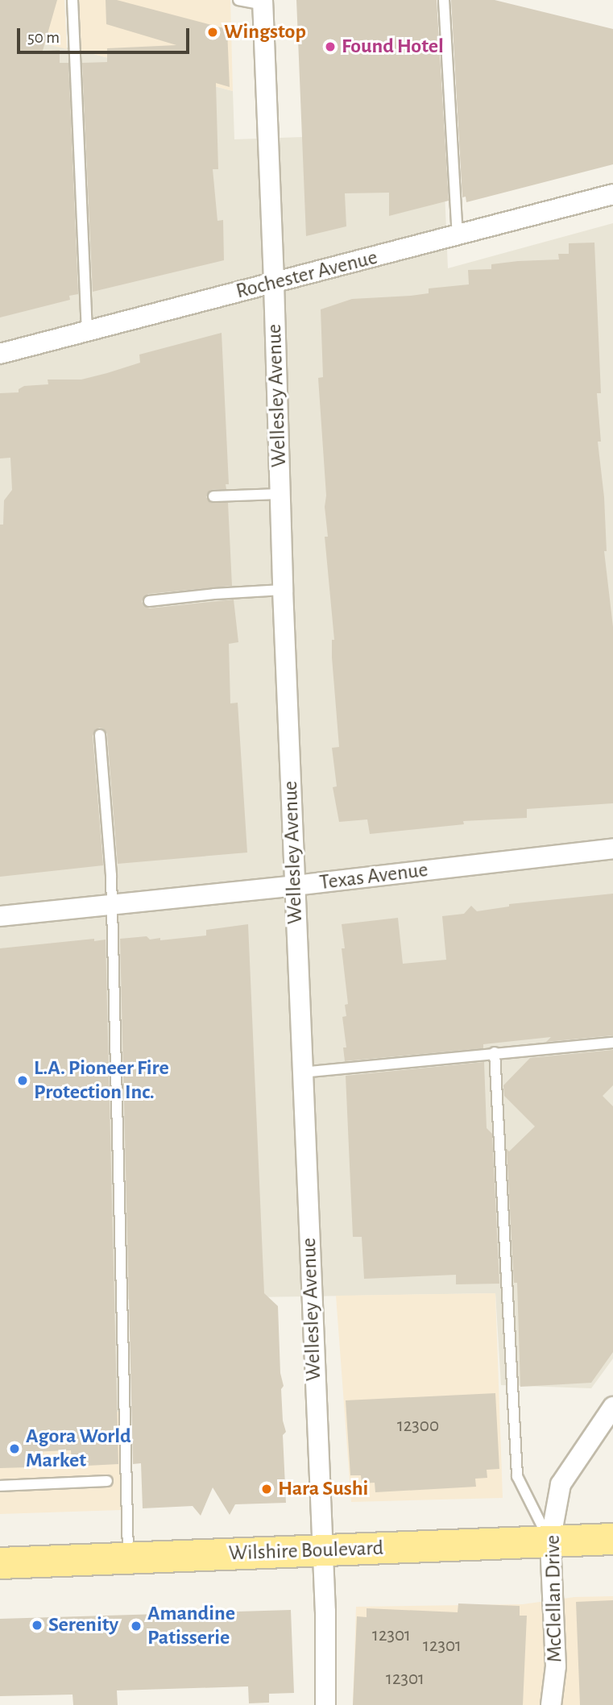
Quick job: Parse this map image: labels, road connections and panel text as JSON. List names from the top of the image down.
{
  "streets": {
    "main road": ["Wilshire Boulevard"],
    "street": [
      "Rochester Avenue",
      "Wellesley Avenue",
      "Texas Avenue",
      "McClellan Drive"
    ]
  },
  "crossings": [
    ["Rochester Avenue", "Wellesley Avenue"],
    ["Wellesley Avenue", "Texas Avenue"],
    ["Wellesley Avenue", "Wilshire Boulevard"],
    ["Wilshire Boulevard", "McClellan Drive"]
  ],
  "places": [
    "Wingstop",
    "Found Hotel",
    "L.A. Pioneer Fire Protection Inc.",
    "Agora World Market",
    "Hara Sushi",
    "Serenity",
    "Amandine Patisserie"
  ],
  "house_numbers": [
    "12300",
    "12301",
    "12301",
    "12301"
  ],
  "scale_bar": "50 m"
}
